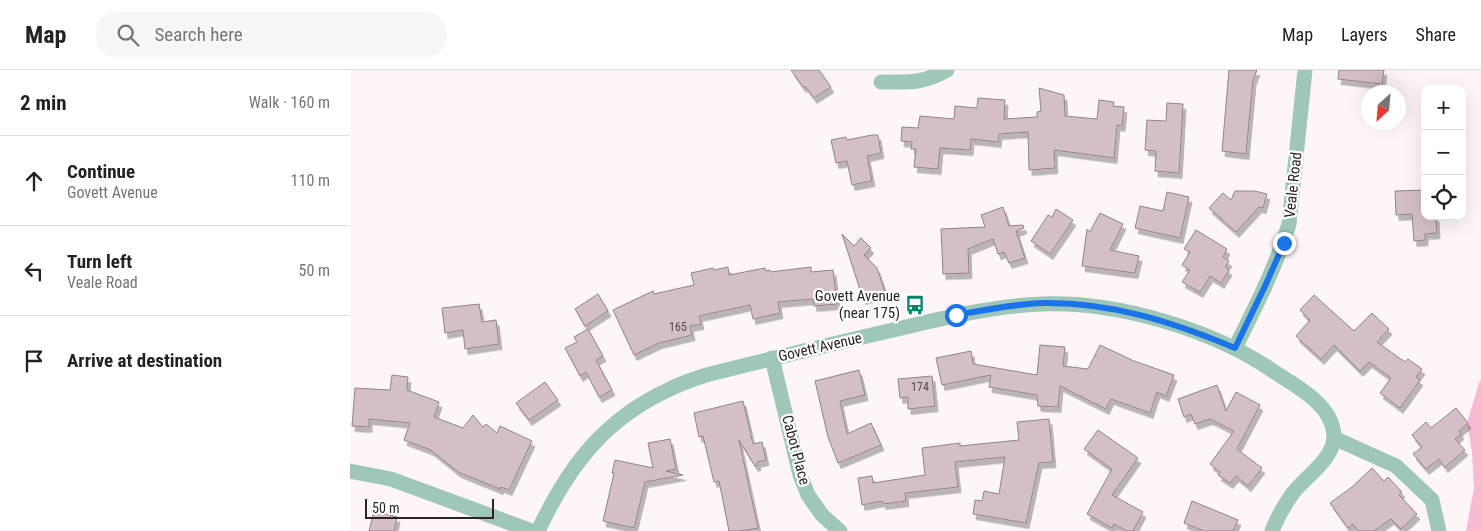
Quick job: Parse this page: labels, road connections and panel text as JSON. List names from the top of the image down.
{
  "streets": {
    "street": ["Veale Road", "Govett Avenue", "Cabot Place"]
  },
  "crossings": [
    ["Veale Road", "Govett Avenue"],
    ["Govett Avenue", "Cabot Place"]
  ],
  "places": {
    "bus stop": ["Govett Avenue (near 175)"]
  },
  "house_numbers": ["165", "174"],
  "scale_bar": "50 m",
  "north": "bottom left",
  "page": {
    "header": "Map",
    "search": "Search here",
    "nav": ["Map", "Layers", "Share"],
    "heading": ["2 min", "Walk · 160 m"],
    "map_buttons": ["+", "−"],
    "list": [
      ["Continue", "Govett Avenue", "110 m"],
      ["Turn left", "Veale Road", "50 m"],
      "Arrive at destination"
    ],
    "scale": "50 m"
  }
}
